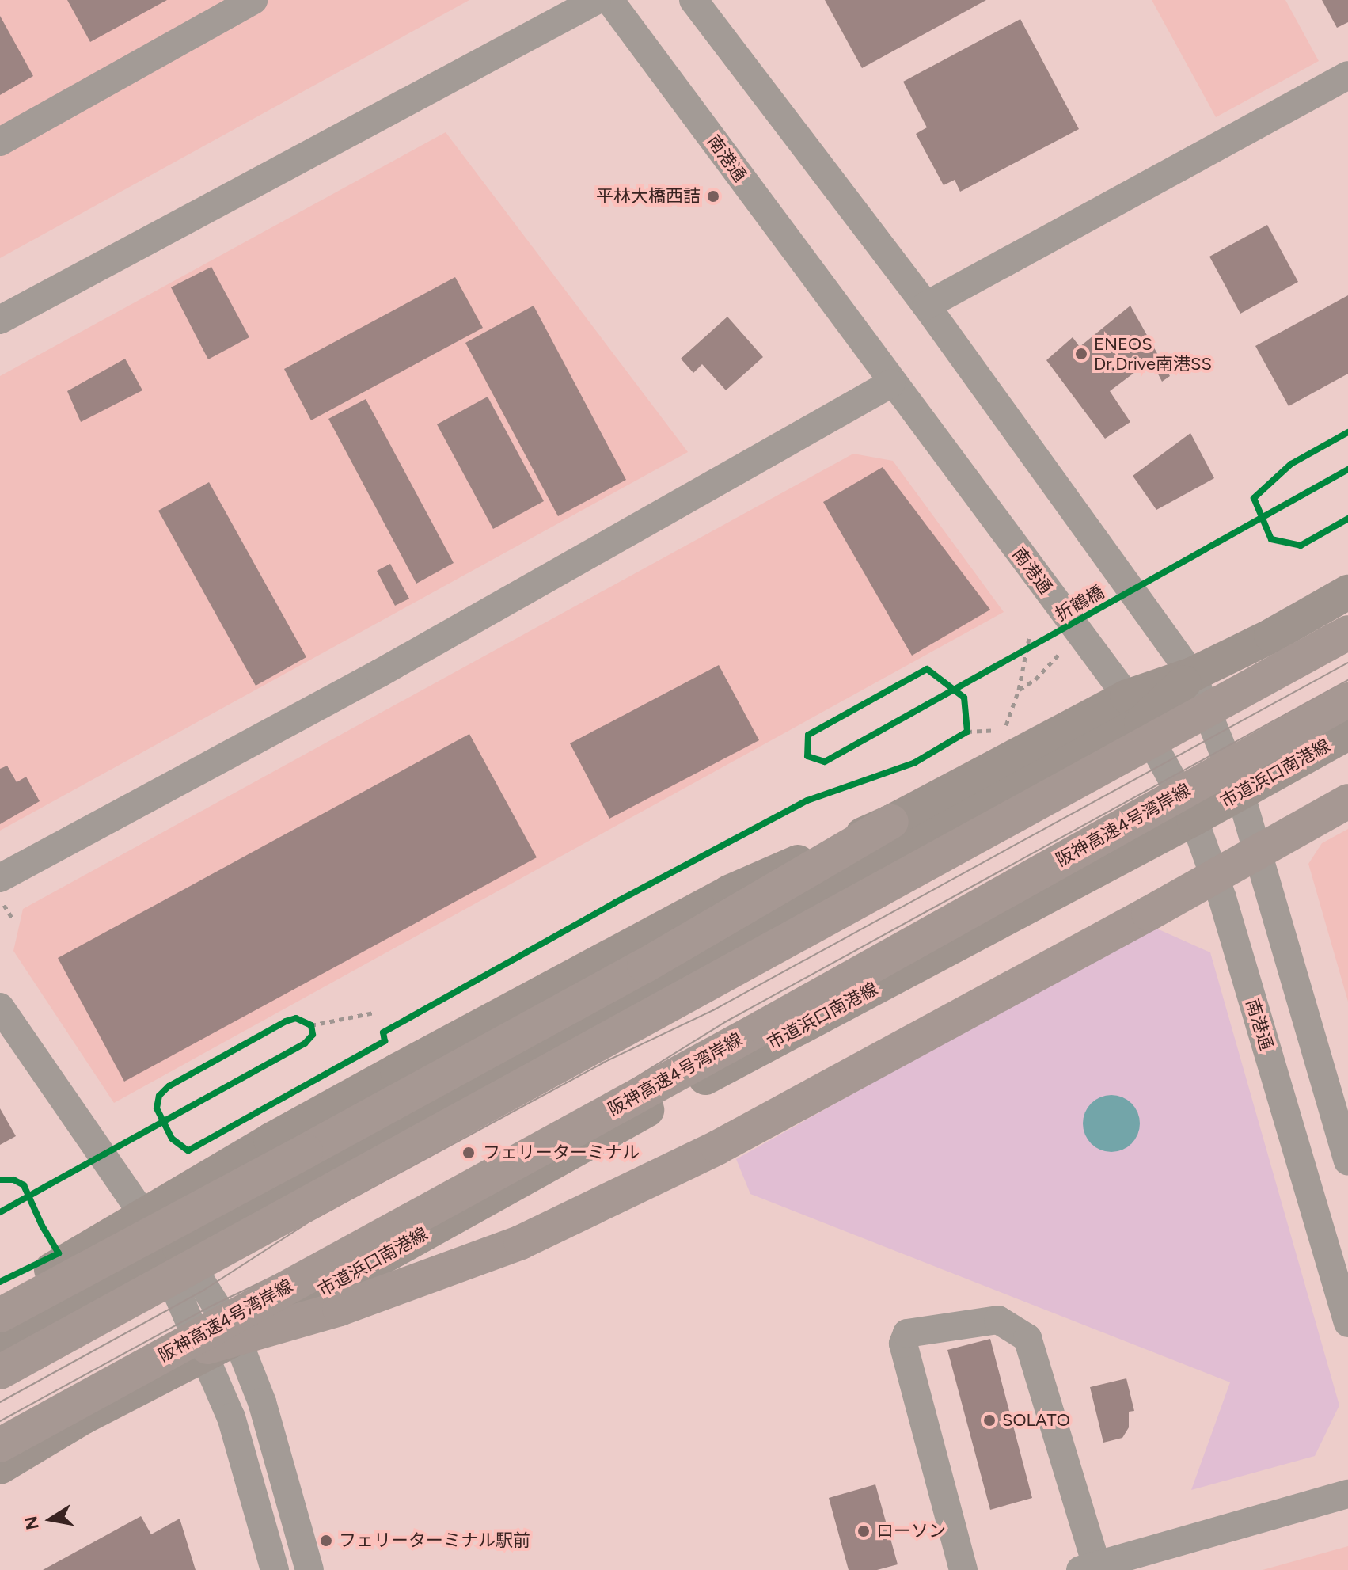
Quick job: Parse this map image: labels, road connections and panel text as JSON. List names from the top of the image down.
{
  "streets": {
    "highway": ["阪神高速4号湾岸線"],
    "main road": ["市道浜口南港線"],
    "street": ["南港通"],
    "cycle path": ["折鶴橋"]
  },
  "crossings": [
    ["南港通", "市道浜口南港線"],
    ["市道浜口南港線", "阪神高速4号湾岸線"]
  ],
  "places": [
    "平林大橋西詰",
    "ENEOS Dr.Drive南港SS",
    "フェリーターミナル",
    "SOLATO",
    "ローソン",
    "フェリーターミナル駅前"
  ],
  "north": "left"
}
